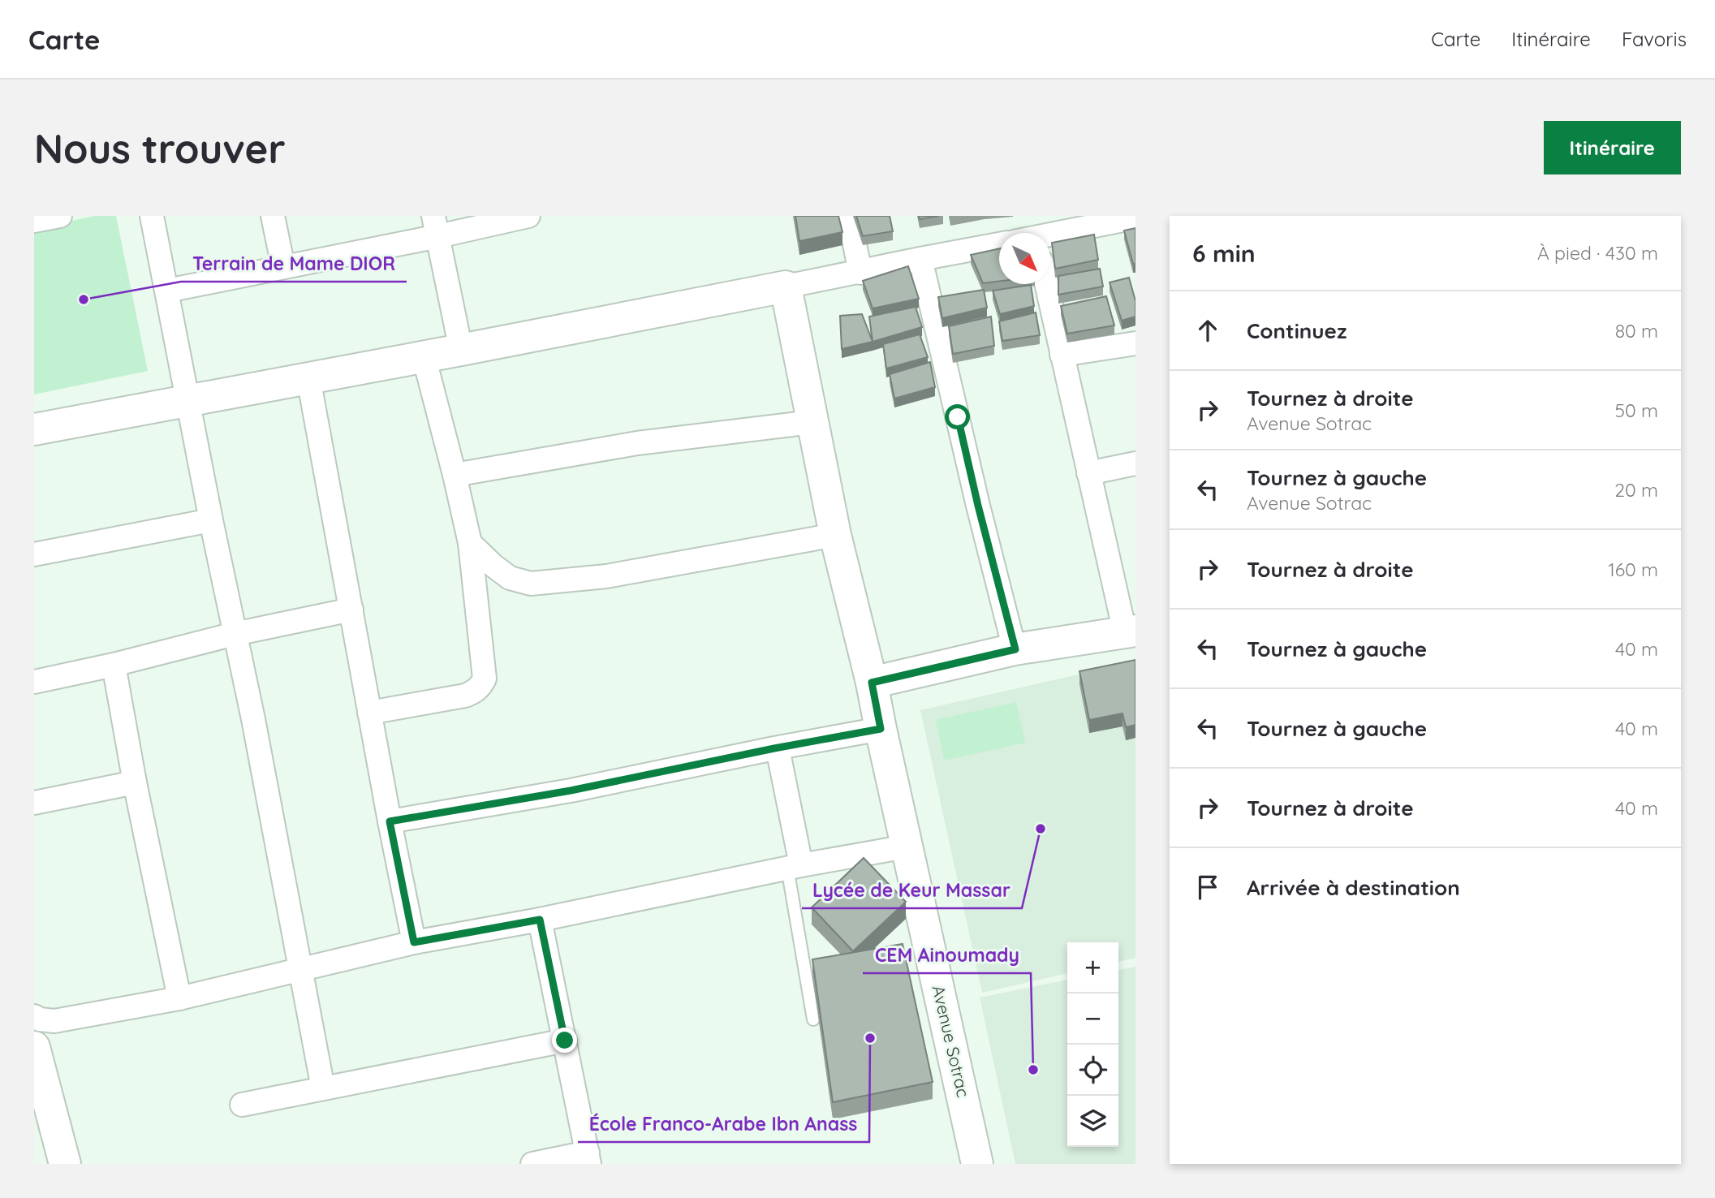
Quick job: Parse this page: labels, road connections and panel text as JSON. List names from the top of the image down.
{
  "streets": {
    "street": ["Avenue Sotrac"]
  },
  "places": [
    "Terrain de Mame DIOR",
    "Lycée de Keur Massar",
    "École Franco-Arabe Ibn Anass",
    "CEM Ainoumady"
  ],
  "north": "bottom right",
  "page": {
    "header": "Carte",
    "nav": ["Carte", "Itinéraire", "Favoris"],
    "buttons": "Itinéraire",
    "title": "Nous trouver",
    "heading": ["6 min", "À pied · 430 m"],
    "list": [
      ["Continuez", "80 m"],
      ["Tournez à droite", "Avenue Sotrac", "50 m"],
      ["Tournez à gauche", "Avenue Sotrac", "20 m"],
      ["Tournez à droite", "160 m"],
      ["Tournez à gauche", "40 m"],
      ["Tournez à gauche", "40 m"],
      ["Tournez à droite", "40 m"],
      "Arrivée à destination"
    ],
    "map_buttons": ["+", "−"]
  }
}
